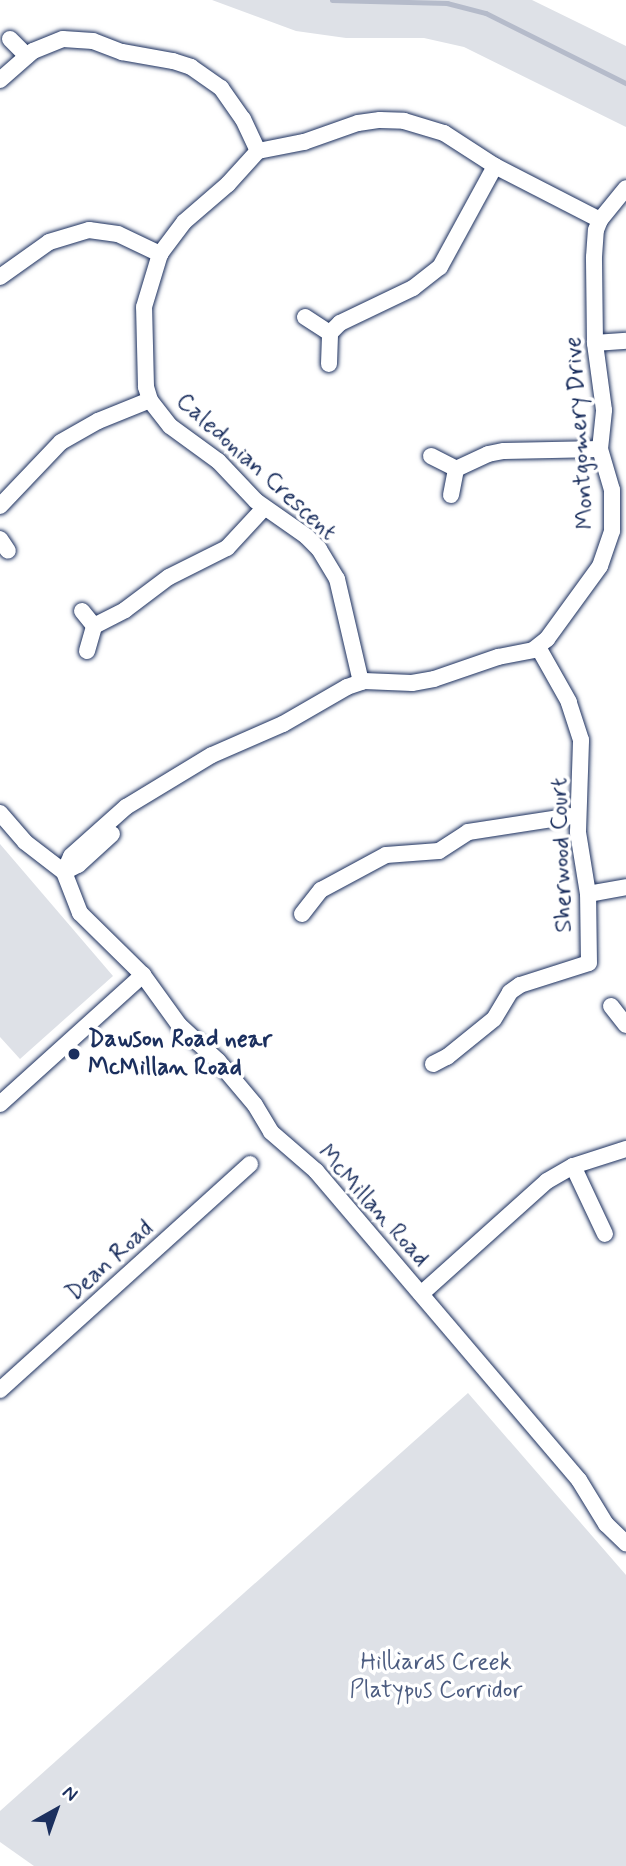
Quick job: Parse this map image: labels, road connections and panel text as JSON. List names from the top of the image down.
{
  "streets": {
    "street": [
      "Montgomery Drive",
      "Caledonian Crescent",
      "Sherwood Court",
      "McMillan Road",
      "Dean Road"
    ]
  },
  "crossings": [
    ["Montgomery Drive", "Sherwood Court"]
  ],
  "parks": ["Hilliards Creek Platypus Corridor"],
  "places": ["Dawson Road near McMillan Road"],
  "north": "top right"
}
